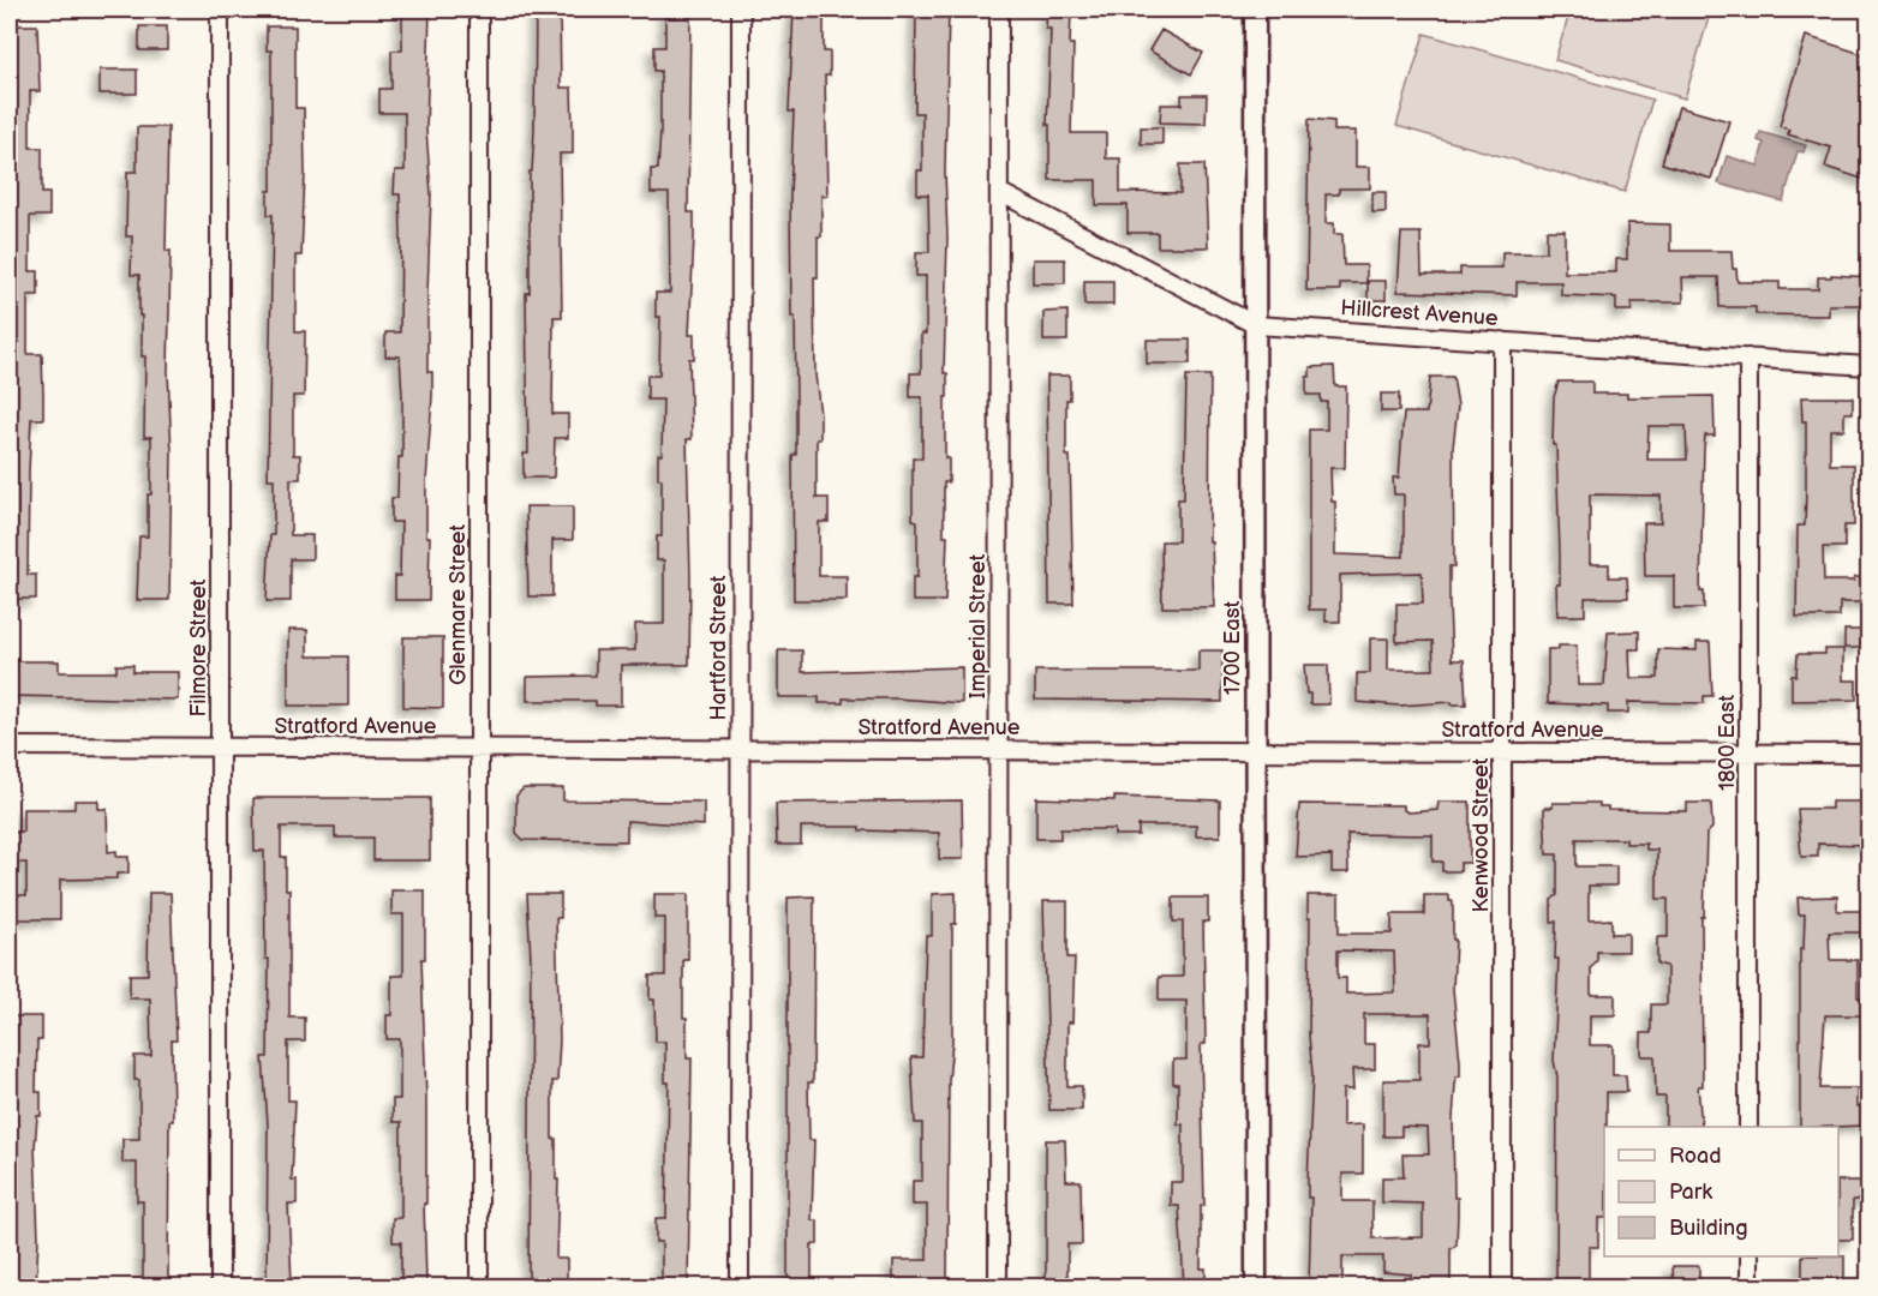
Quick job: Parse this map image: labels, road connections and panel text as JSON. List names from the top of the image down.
{
  "streets": {
    "street": [
      "Hillcrest Avenue",
      "Glenmare Street",
      "Imperial Street",
      "Filmore Street",
      "Hartford Street",
      "1700 East",
      "Stratford Avenue",
      "1800 East",
      "Kenwood Street"
    ]
  },
  "crossings": [
    ["Hillcrest Avenue", "Imperial Street"],
    ["Hillcrest Avenue", "1700 East"],
    ["Hillcrest Avenue", "1800 East"],
    ["Hillcrest Avenue", "Kenwood Street"],
    ["Glenmare Street", "Stratford Avenue"],
    ["Imperial Street", "Stratford Avenue"],
    ["Filmore Street", "Stratford Avenue"],
    ["Hartford Street", "Stratford Avenue"],
    ["1700 East", "Stratford Avenue"],
    ["Stratford Avenue", "1800 East"],
    ["Stratford Avenue", "Kenwood Street"]
  ],
  "legend": ["Road", "Park", "Building"]
}
